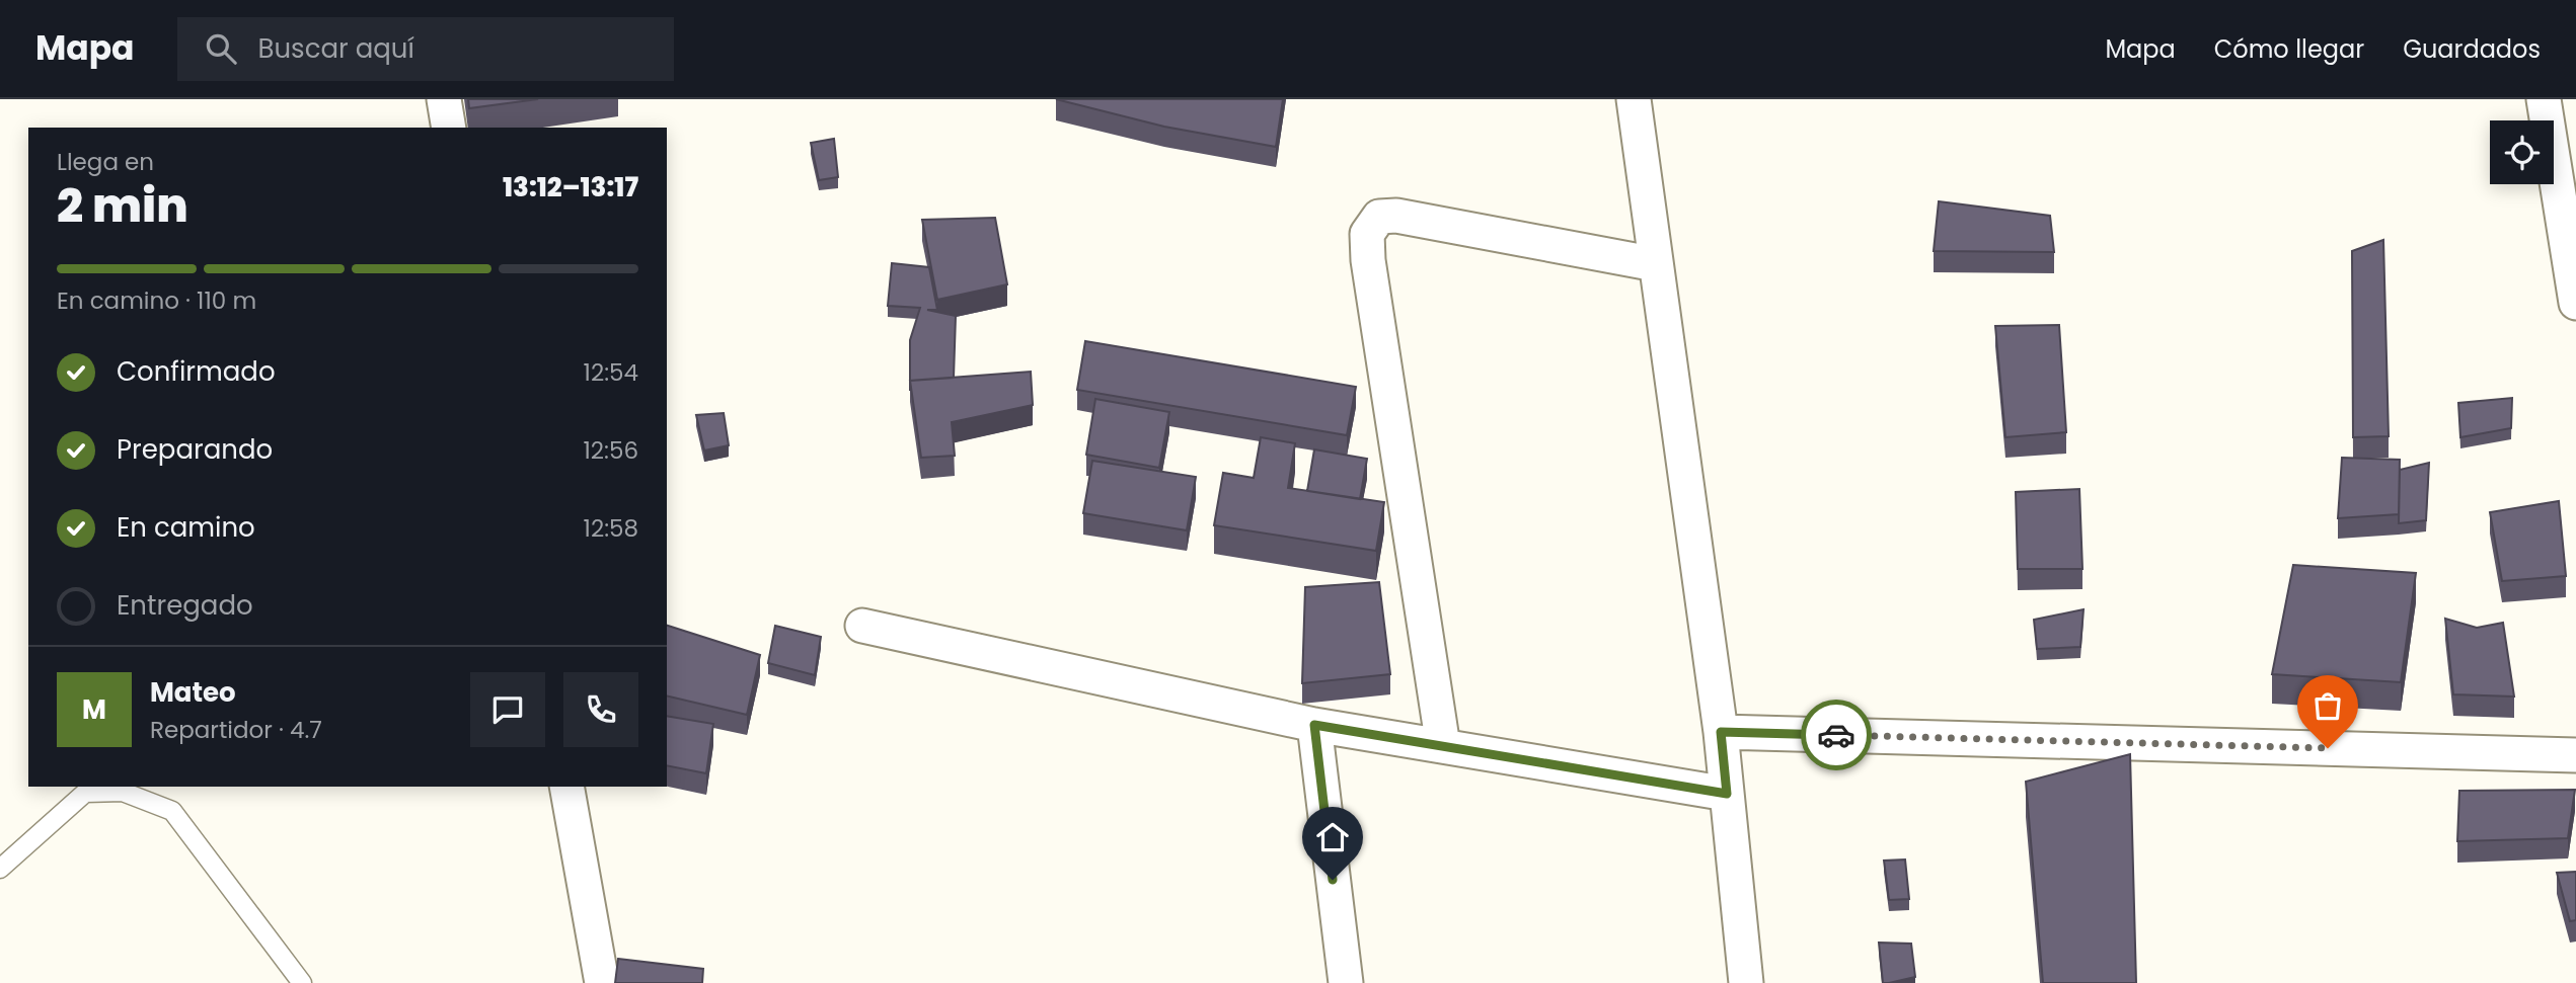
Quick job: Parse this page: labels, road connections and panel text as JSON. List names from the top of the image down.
{
  "page": {
    "header": "Mapa",
    "search": "Buscar aquí",
    "nav": ["Mapa", "Cómo llegar", "Guardados"],
    "heading": ["2 min", "Llega en", "13:12–13:17"],
    "panel": ["Mateo", "Repartidor · 4.7"],
    "bar": "En camino · 110 m",
    "list": [
      ["Confirmado", "12:54"],
      ["Preparando", "12:56"],
      ["En camino", "12:58"],
      "Entregado"
    ],
    "round": "M"
  }
}
